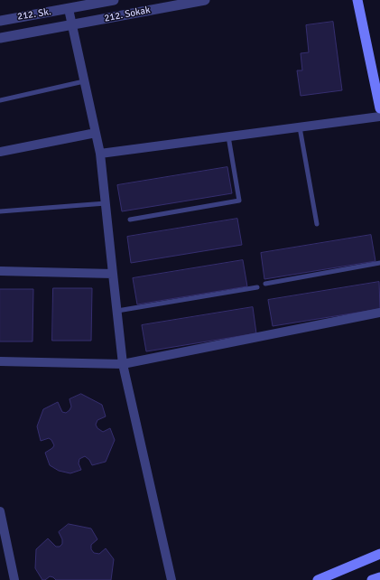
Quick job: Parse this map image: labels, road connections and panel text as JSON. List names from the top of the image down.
{
  "streets": {
    "street": ["212. Sk.", "212. Sokak"]
  }
}
